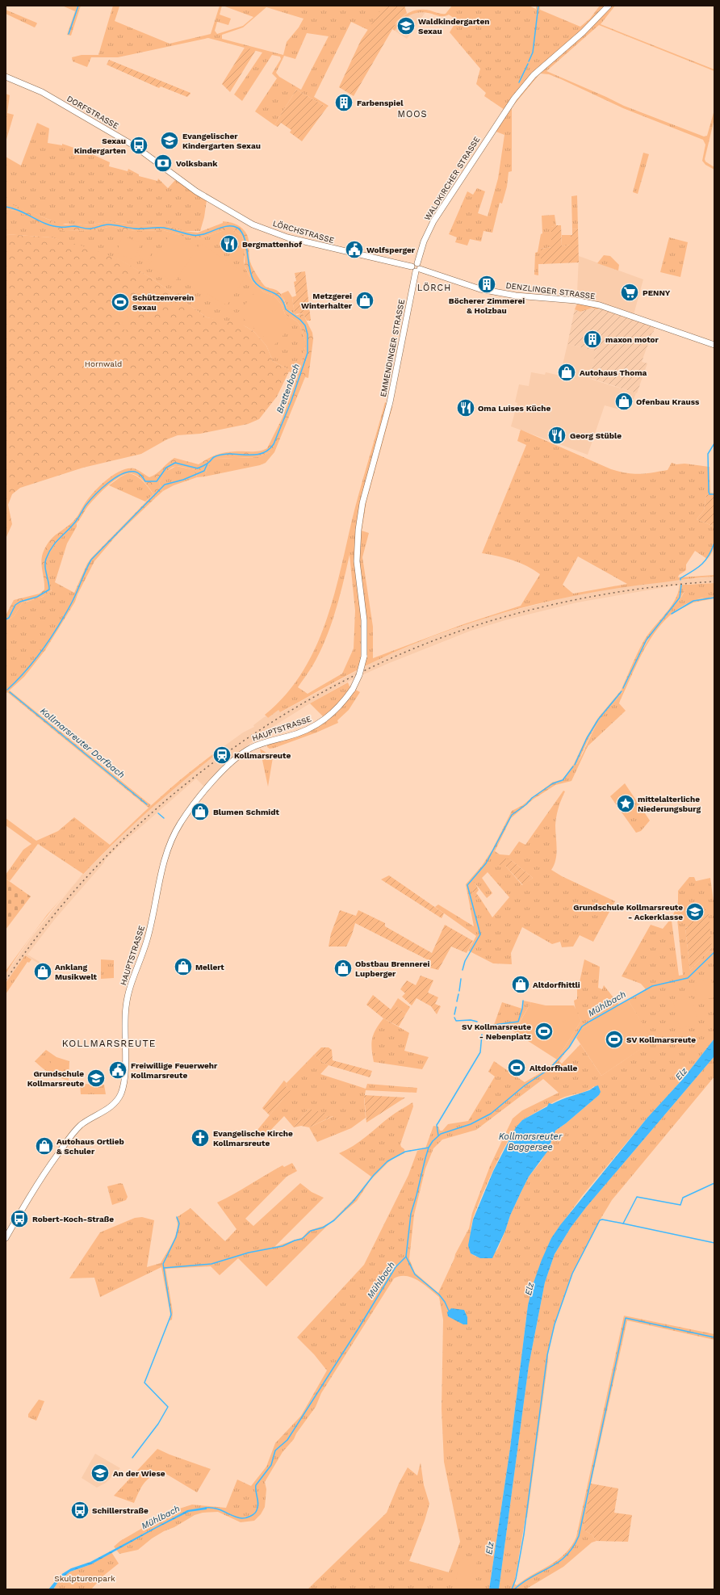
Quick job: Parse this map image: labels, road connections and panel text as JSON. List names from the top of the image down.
{
  "streets": {
    "main road": [
      "DORFSTRASSE",
      "WALDKIRCHER STRASSE",
      "LÖRCHSTRASSE",
      "DENZLINGER STRASSE",
      "EMMENDINGER STRASSE",
      "HAUPTSTRASSE"
    ]
  },
  "crossings": [
    ["DORFSTRASSE", "LÖRCHSTRASSE"],
    ["WALDKIRCHER STRASSE", "LÖRCHSTRASSE"],
    ["WALDKIRCHER STRASSE", "DENZLINGER STRASSE"],
    ["WALDKIRCHER STRASSE", "EMMENDINGER STRASSE"],
    ["LÖRCHSTRASSE", "DENZLINGER STRASSE"],
    ["LÖRCHSTRASSE", "EMMENDINGER STRASSE"],
    ["DENZLINGER STRASSE", "EMMENDINGER STRASSE"],
    ["EMMENDINGER STRASSE", "HAUPTSTRASSE"]
  ],
  "districts": ["MOOS", "LÖRCH", "KOLLMARSREUTE"],
  "water": [
    "Brettenbach",
    "Kollmarsreuter Dorfbach",
    "Mühlbach",
    "Elz",
    "Kollmarsreuter Baggersee"
  ],
  "parks": ["Hornwald", "Skulpturenpark"],
  "places": {
    "school or university": [
      "Waldkindergarten Sexau",
      "Evangelischer Kindergarten Sexau",
      "Grundschule Kollmarsreute - Ackerklasse",
      "Grundschule Kollmarsreute",
      "An der Wiese"
    ],
    "building": ["Farbenspiel", "Böcherer Zimmerei & Holzbau", "maxon motor"],
    "bus stop": ["Sexau Kindergarten", "Robert-Koch-Straße", "Schillerstraße"],
    "bank": ["Volksbank"],
    "restaurant": ["Bergmattenhof", "Oma Luises Küche", "Georg Stüble"],
    "public building": ["Wolfsperger", "Freiwillige Feuerwehr Kollmarsreute"],
    "supermarket": ["PENNY"],
    "shop": [
      "Metzgerei Winterhalter",
      "Autohaus Thoma",
      "Ofenbau Krauss",
      "Blumen Schmidt",
      "Mellert",
      "Obstbau Brennerei Lupberger",
      "Anklang Musikwelt",
      "Altdorfhittli",
      "Autohaus Ortlieb & Schuler"
    ],
    "sports": [
      "Schützenverein Sexau",
      "SV Kollmarsreute - Nebenplatz",
      "SV Kollmarsreute",
      "Altdorfhalle"
    ],
    "station": ["Kollmarsreute"],
    "place": ["mittelalterliche Niederungsburg"],
    "church": ["Evangelische Kirche Kollmarsreute"]
  }
}
